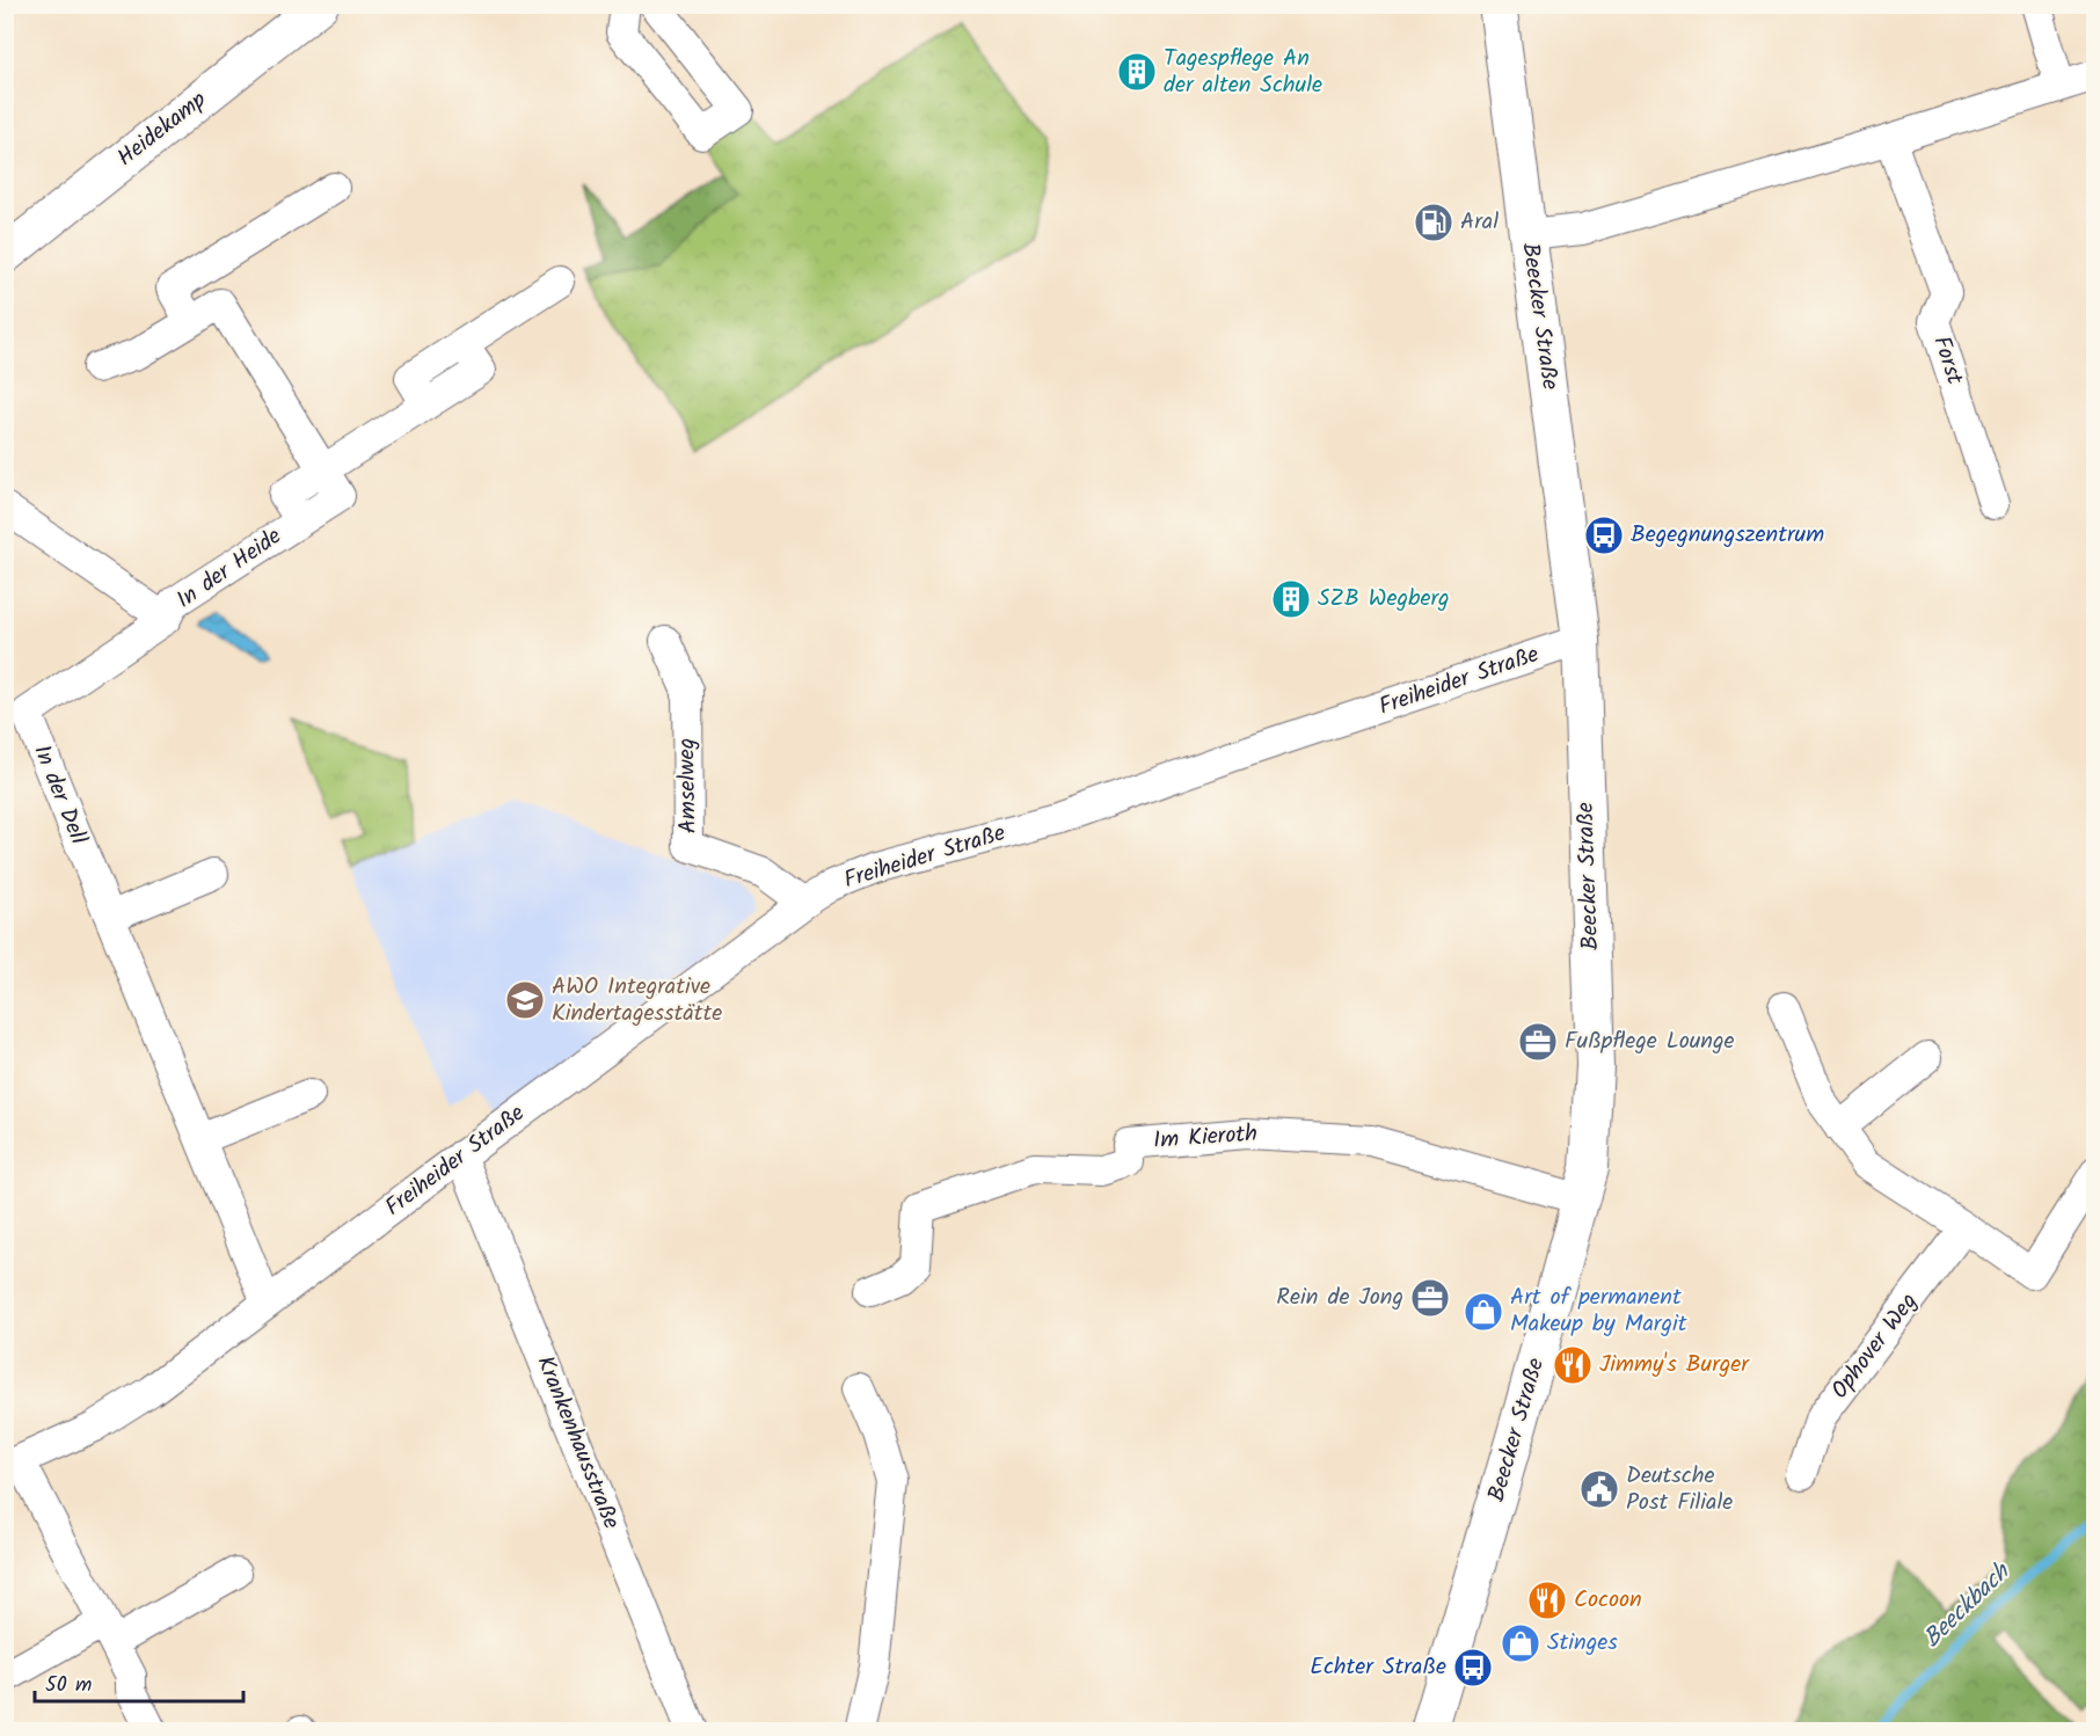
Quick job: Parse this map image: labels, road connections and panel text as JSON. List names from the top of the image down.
{
  "streets": {
    "street": [
      "Heidekamp",
      "Beecker Straße",
      "Forst",
      "In der Heide",
      "Freiheider Straße",
      "Amselweg",
      "In der Dell",
      "Im Kieroth",
      "Ophover Weg",
      "Krankenhausstraße"
    ]
  },
  "crossings": [
    ["Beecker Straße", "Freiheider Straße"],
    ["Beecker Straße", "Im Kieroth"],
    ["In der Heide", "In der Dell"],
    ["Freiheider Straße", "Amselweg"],
    ["Freiheider Straße", "In der Dell"],
    ["Freiheider Straße", "Krankenhausstraße"]
  ],
  "water": ["Beeckbach"],
  "places": {
    "building": ["Tagespflege An der alten Schule", "SZB Wegberg"],
    "fuel station": ["Aral"],
    "bus stop": ["Begegnungszentrum", "Echter Straße"],
    "school or university": ["AWO Integrative Kindertagesstätte"],
    "office": ["Fußpflege Lounge", "Rein de Jong"],
    "shop": ["Art of permanent Makeup by Margit", "Stinges"],
    "restaurant": ["Jimmy's Burger", "Cocoon"],
    "public building": ["Deutsche Post Filiale"]
  },
  "scale_bar": "50 m"
}
